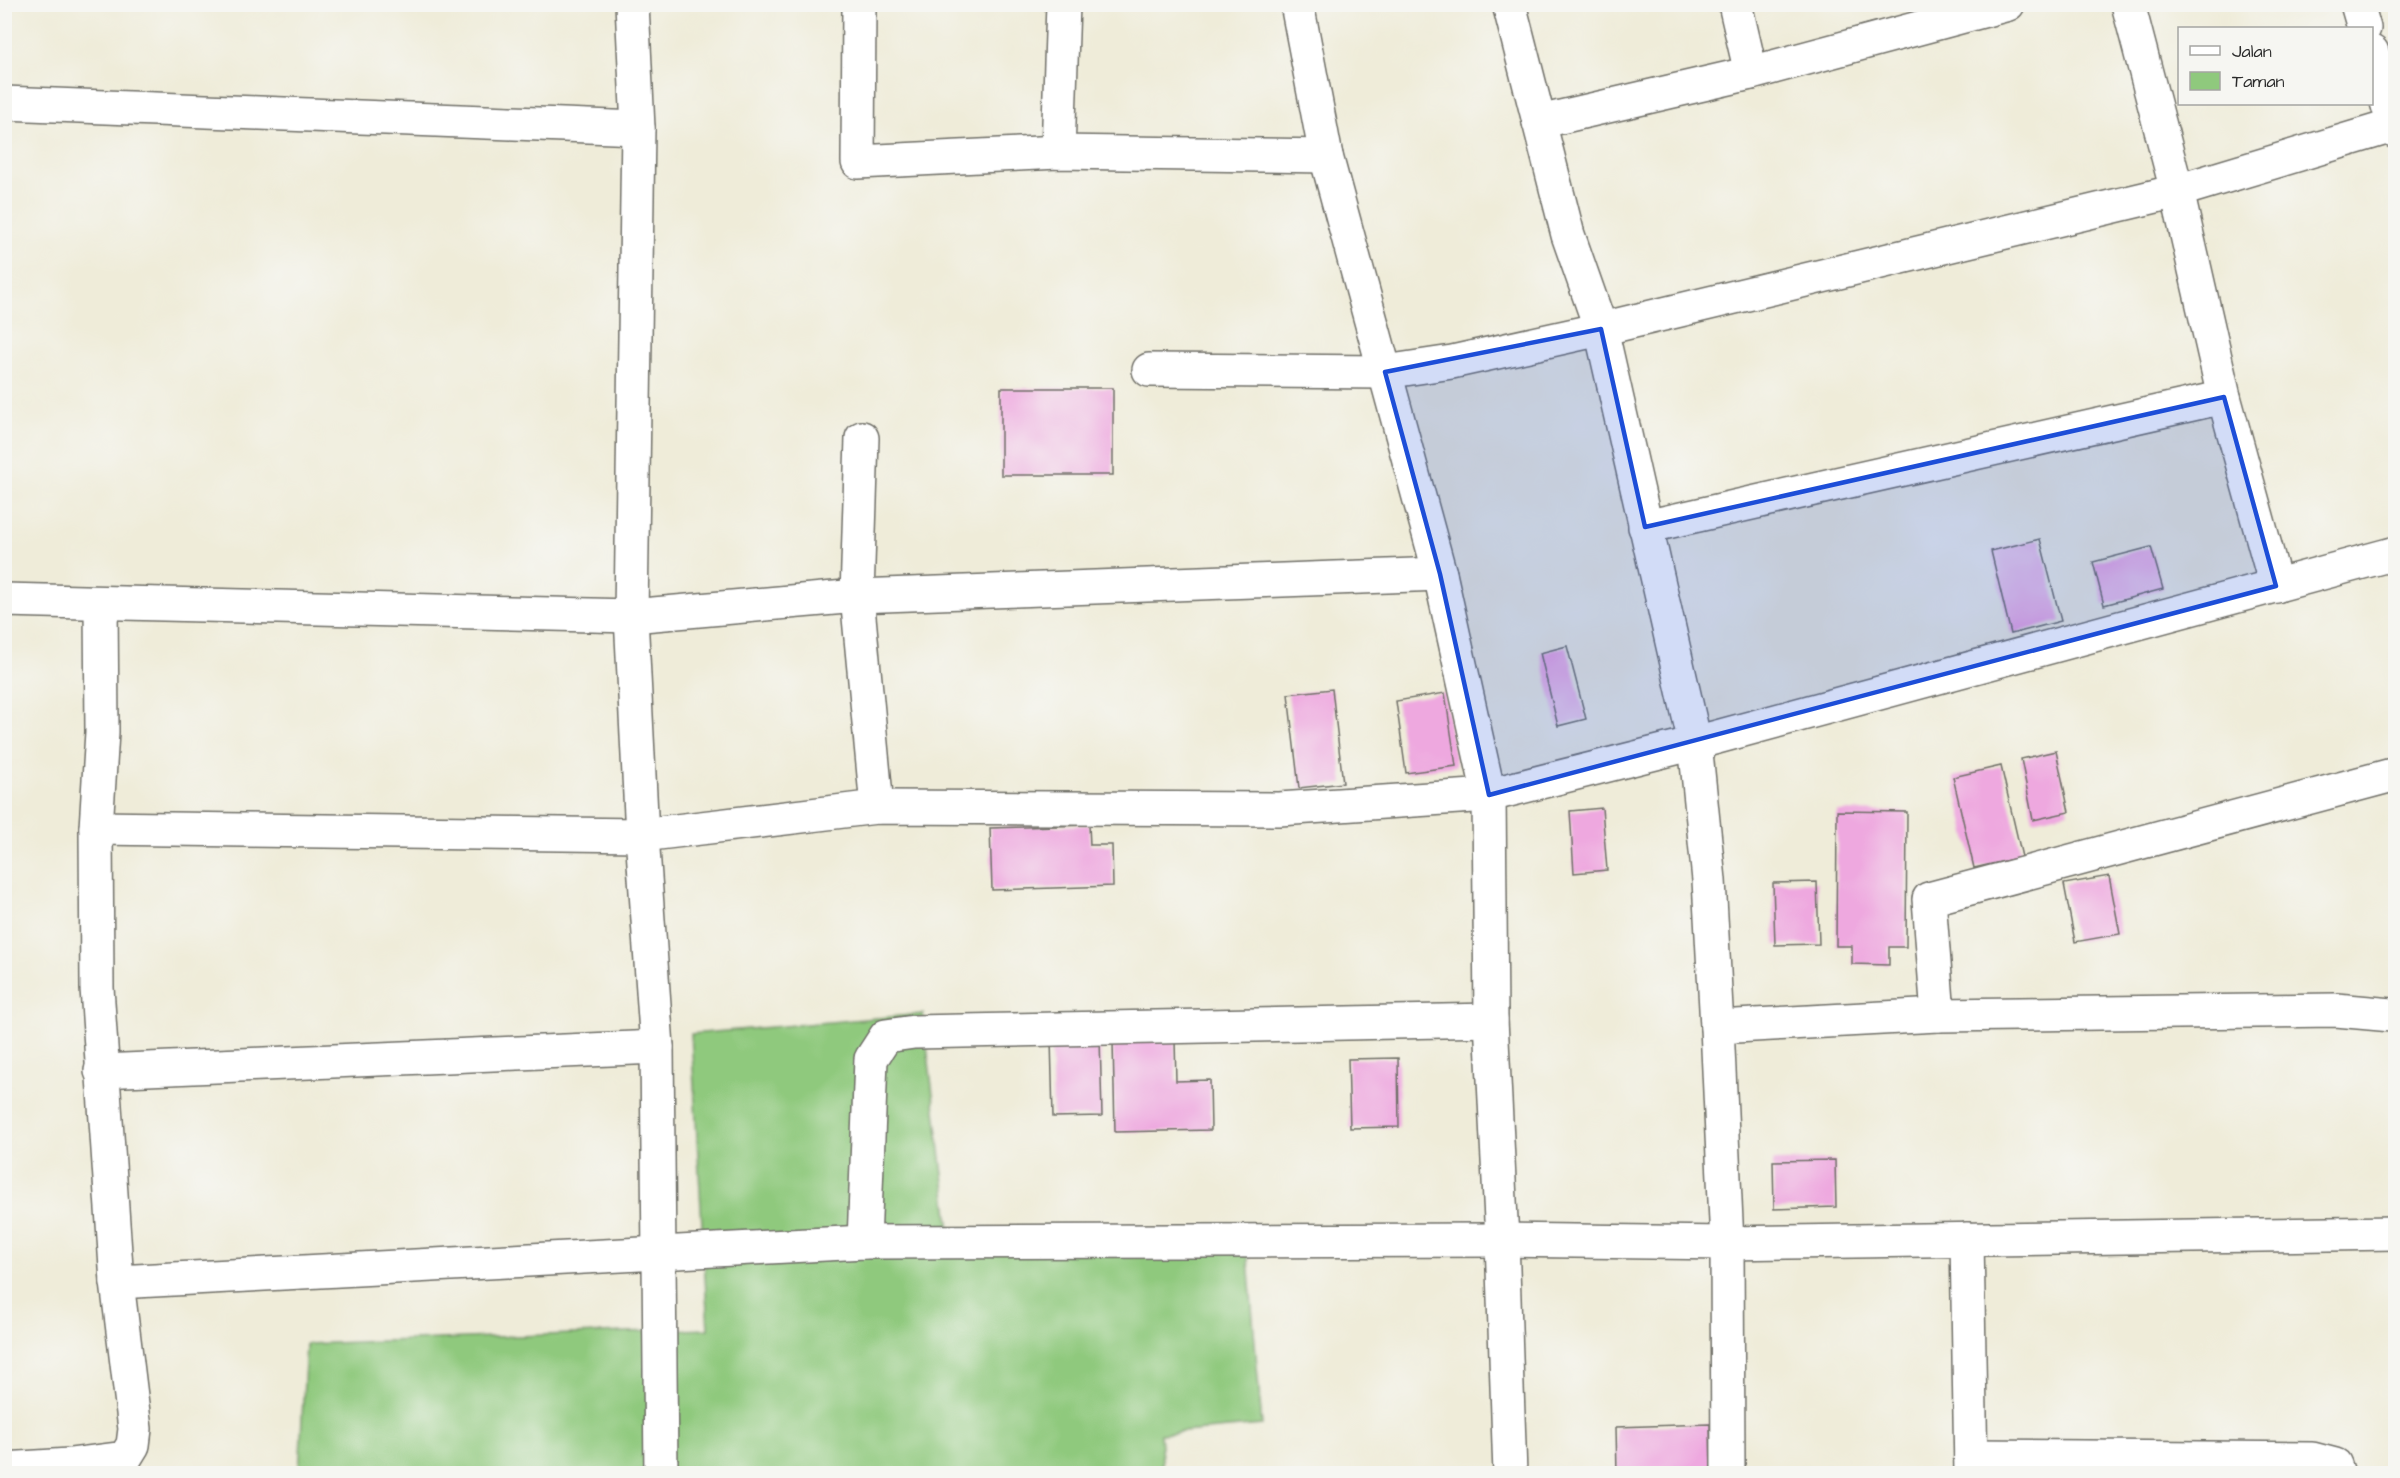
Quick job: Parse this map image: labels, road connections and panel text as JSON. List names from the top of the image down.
{
  "legend": ["Jalan", "Taman"]
}
